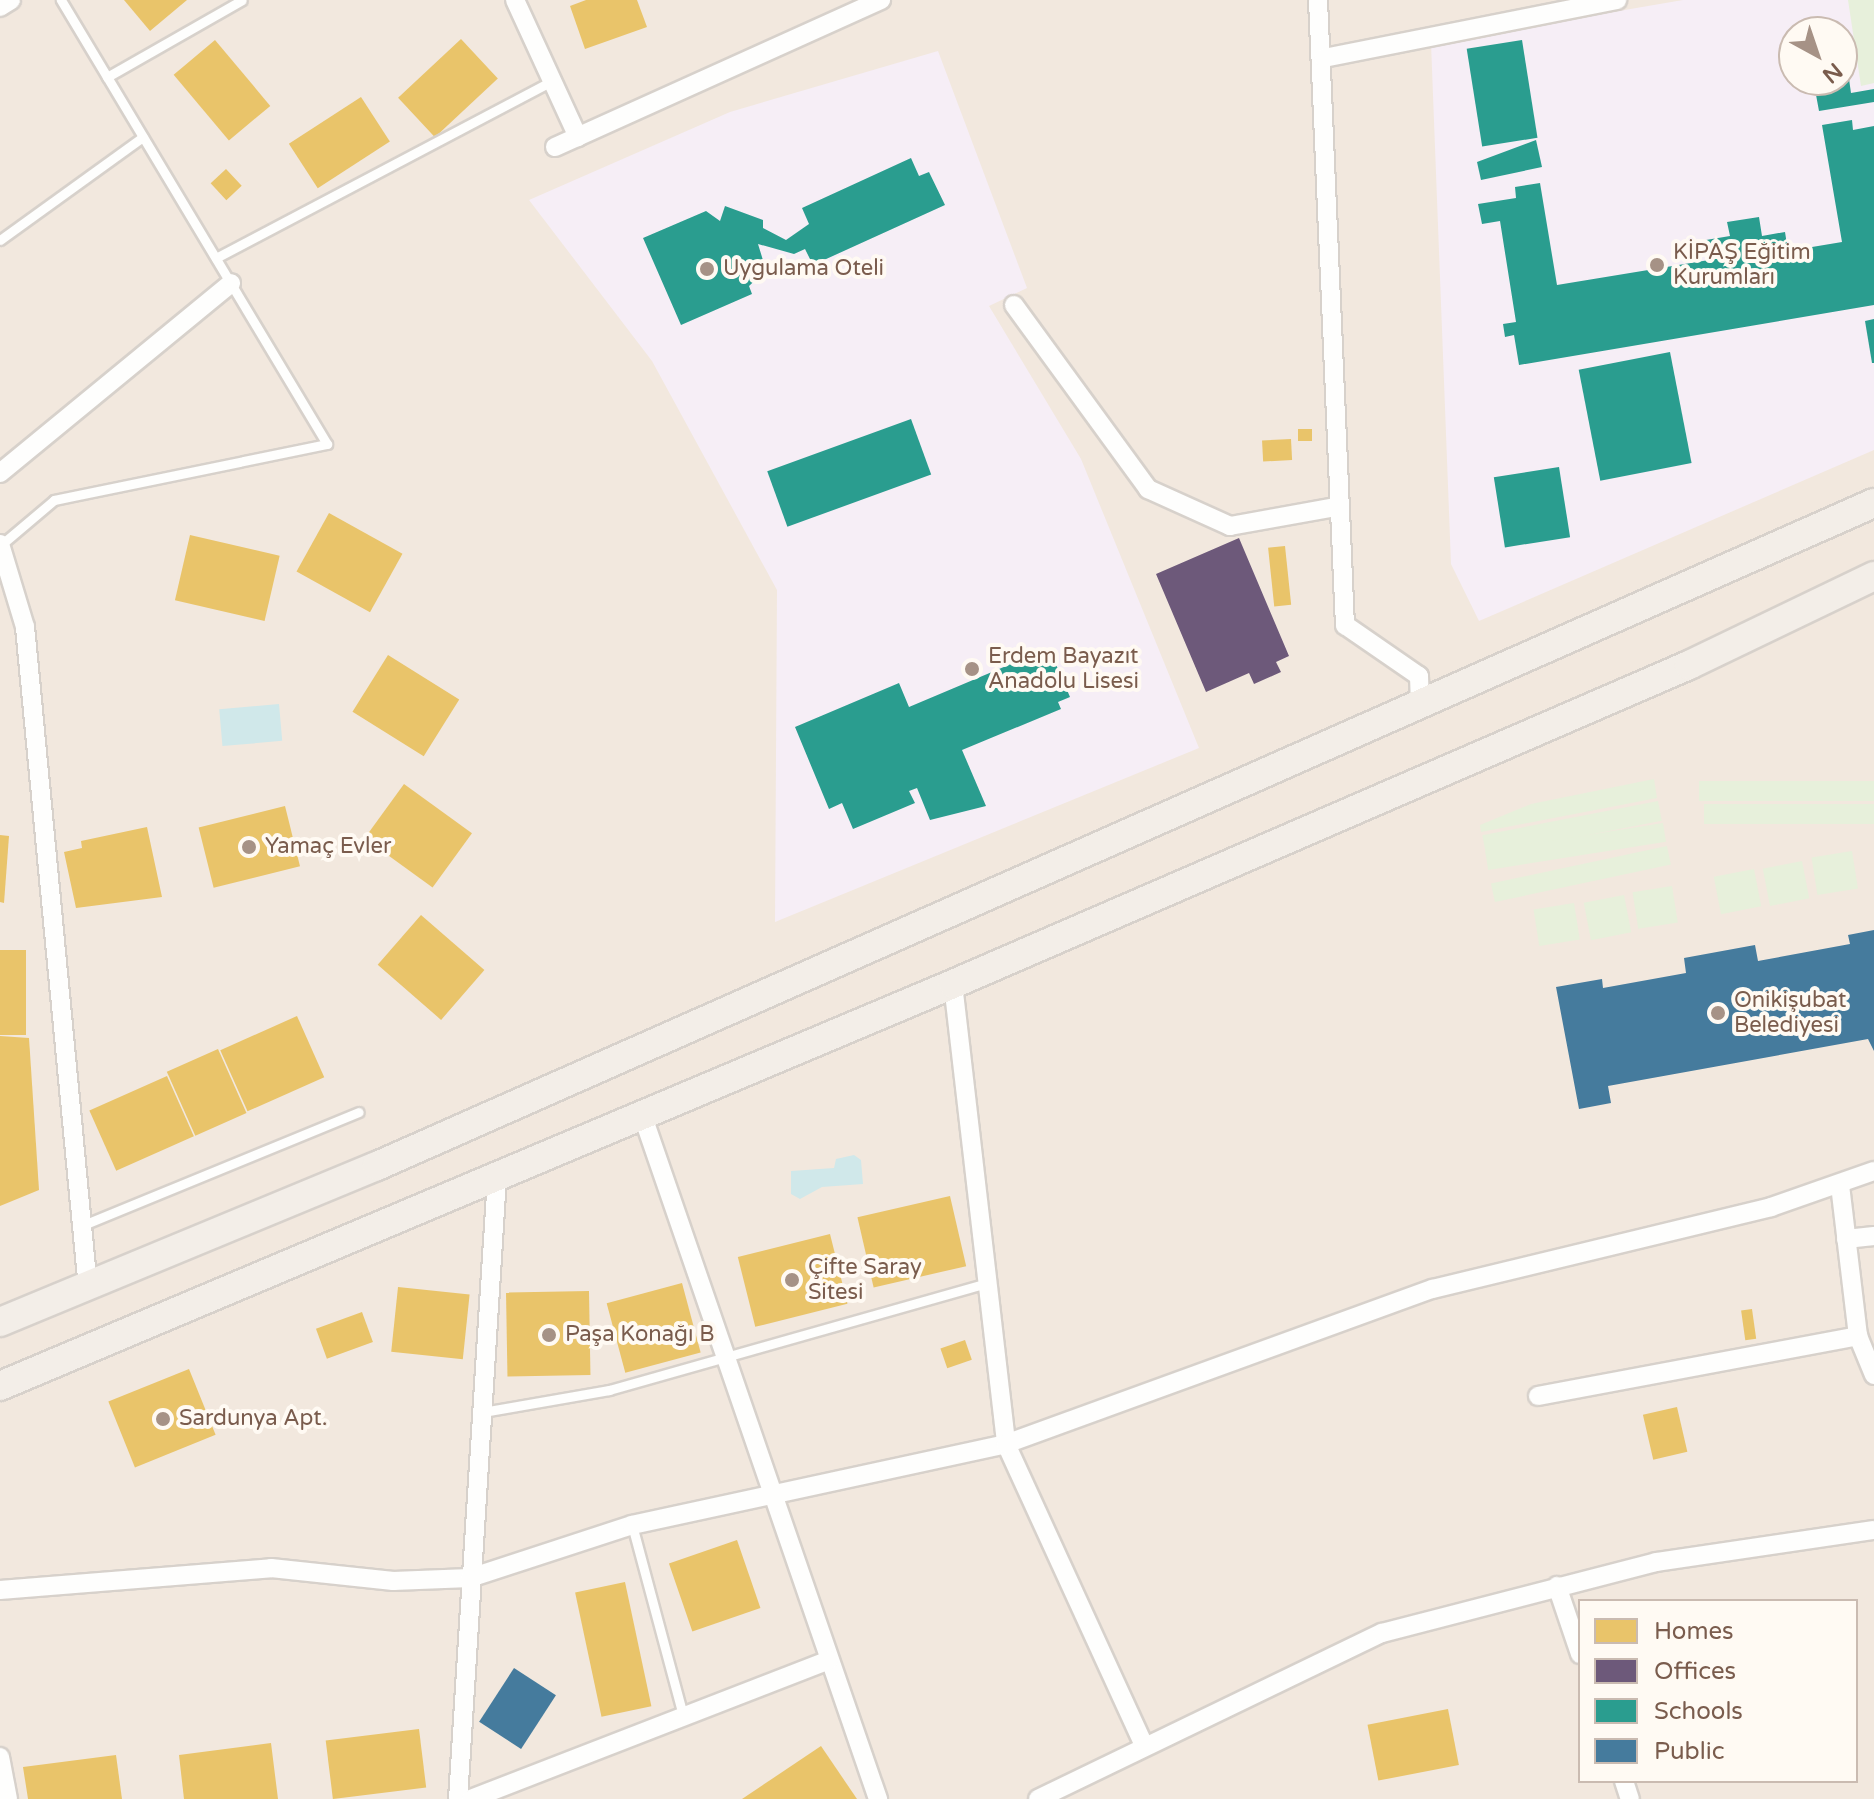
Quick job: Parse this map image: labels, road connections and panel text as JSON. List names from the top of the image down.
{
  "places": [
    "KİPAŞ Eğitim Kurumları",
    "Uygulama Oteli",
    "Erdem Bayazıt Anadolu Lisesi",
    "Yamaç Evler",
    "Onikişubat Belediyesi",
    "Çifte Saray Sitesi",
    "Paşa Konağı B",
    "Sardunya Apt."
  ],
  "legend": [
    "Homes",
    "Offices",
    "Schools",
    "Public"
  ],
  "north": "bottom right"
}
